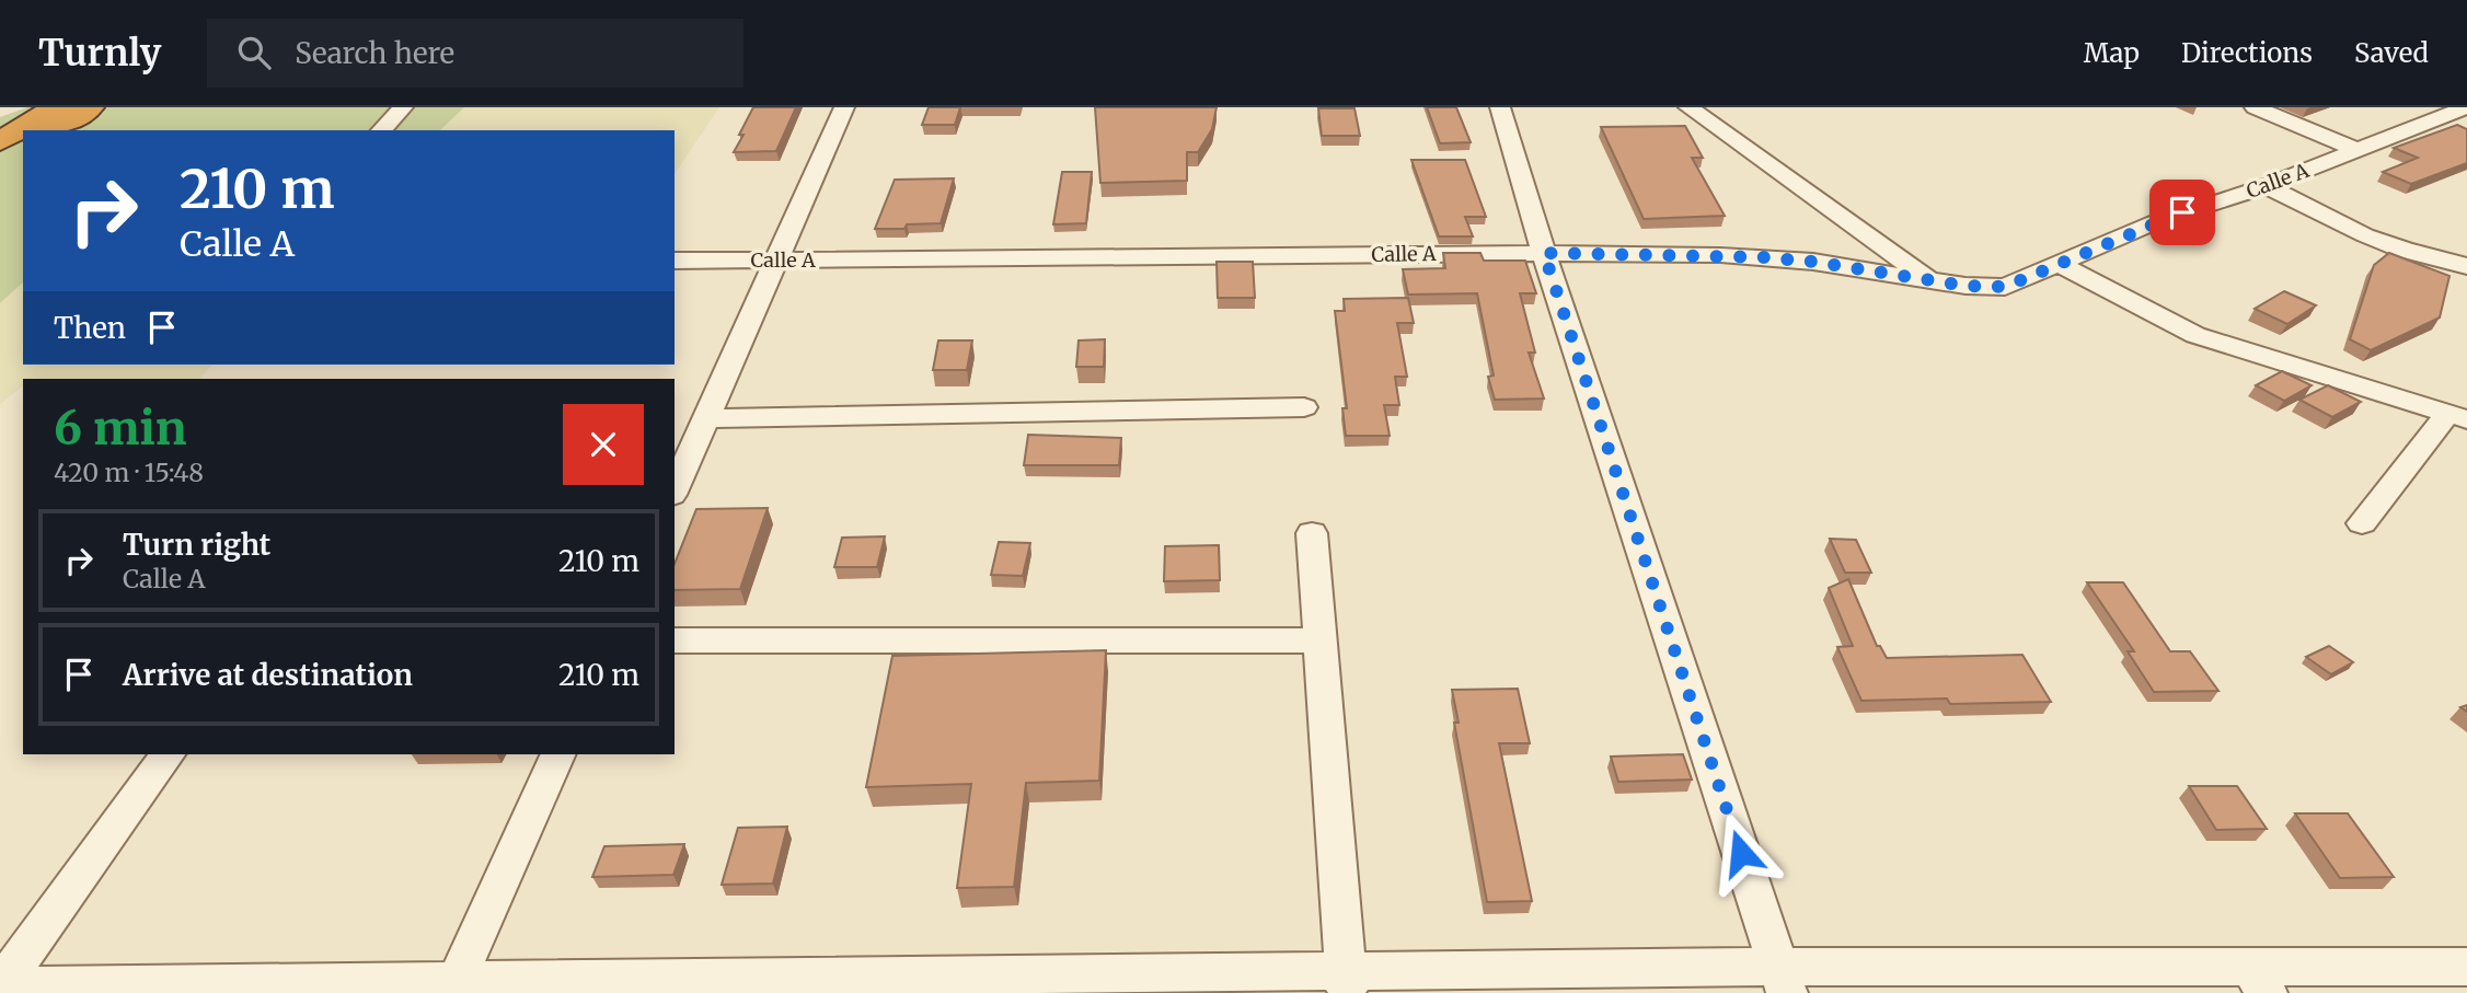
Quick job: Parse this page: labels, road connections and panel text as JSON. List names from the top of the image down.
{
  "streets": {
    "street": ["Calle A"]
  },
  "page": {
    "header": "Turnly",
    "search": "Search here",
    "nav": ["Map", "Directions", "Saved"],
    "turn": ["210 m", "Calle A"],
    "then": "Then",
    "heading": ["6 min", "420 m · 15:48"],
    "list": [
      {
        "name": "Turn right",
        "note": "Calle A",
        "value": "210 m"
      },
      {
        "name": "Arrive at destination",
        "value": "210 m"
      }
    ]
  }
}
